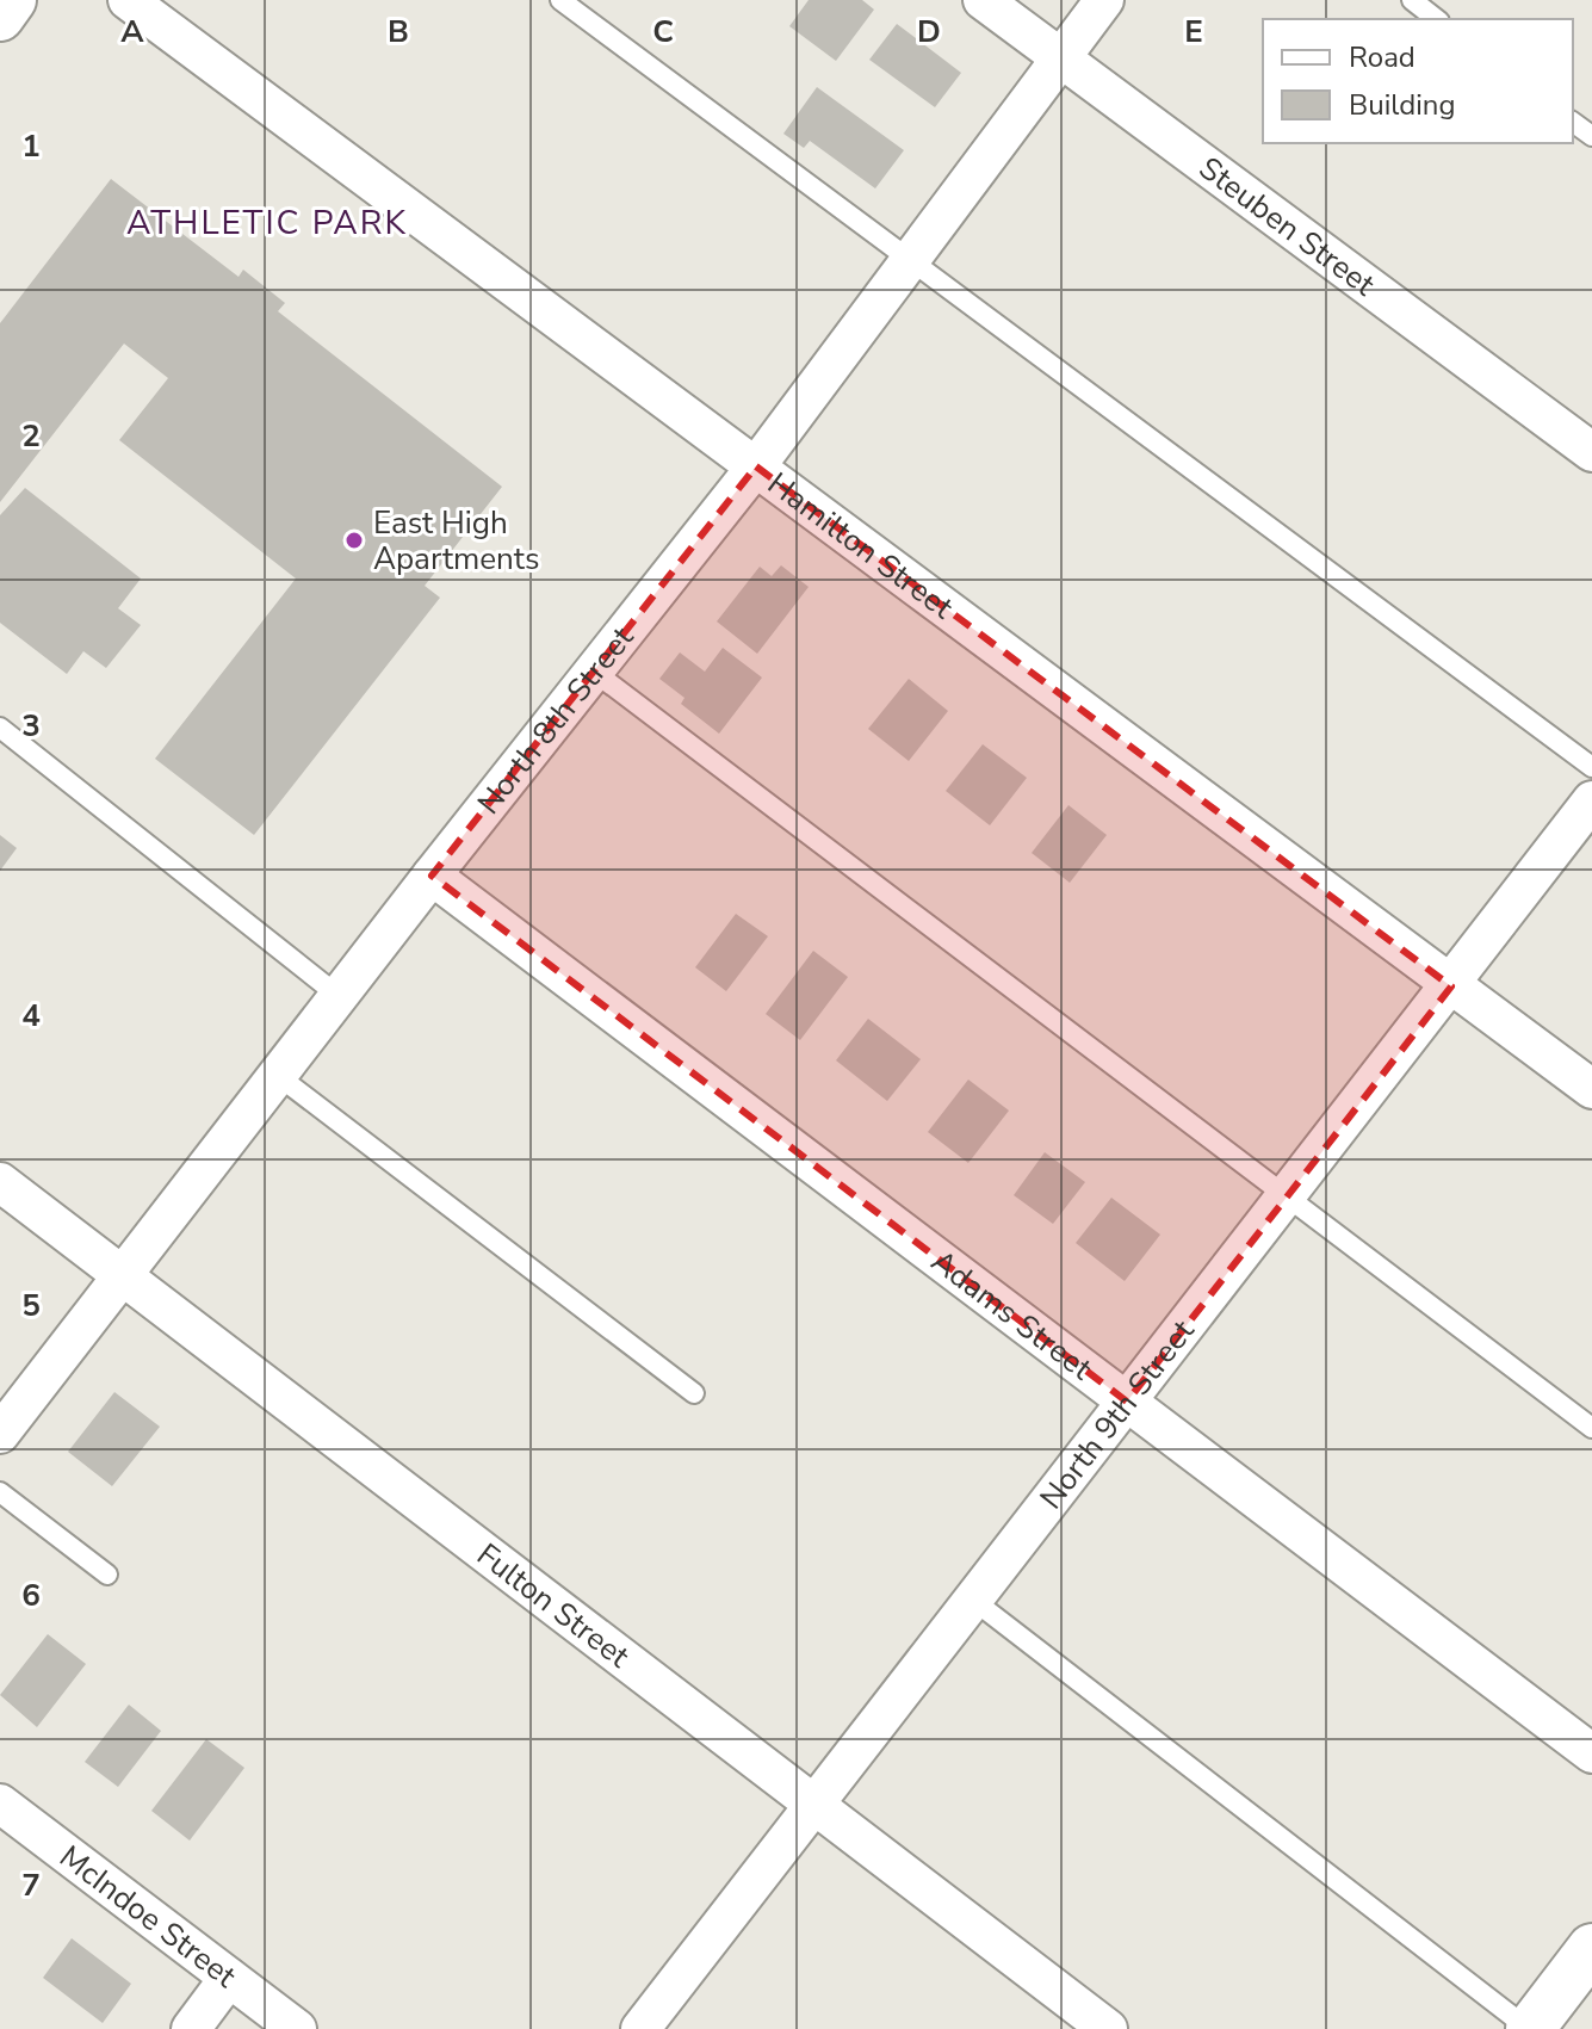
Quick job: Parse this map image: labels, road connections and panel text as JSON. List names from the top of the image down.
{
  "streets": {
    "street": [
      "Steuben Street",
      "Hamilton Street",
      "North 8th Street",
      "Adams Street",
      "North 9th Street",
      "Fulton Street",
      "McIndoe Street"
    ]
  },
  "crossings": [
    ["Steuben Street", "North 8th Street"],
    ["Hamilton Street", "North 8th Street"],
    ["Hamilton Street", "North 9th Street"],
    ["North 8th Street", "Adams Street"],
    ["North 8th Street", "Fulton Street"],
    ["Adams Street", "North 9th Street"],
    ["North 9th Street", "Fulton Street"]
  ],
  "districts": ["ATHLETIC PARK"],
  "places": ["East High Apartments"],
  "legend": ["Road", "Building"],
  "grid": {
    "columns": [
      "A",
      "B",
      "C",
      "D",
      "E"
    ],
    "rows": [
      "1",
      "2",
      "3",
      "4",
      "5",
      "6",
      "7"
    ]
  }
}
